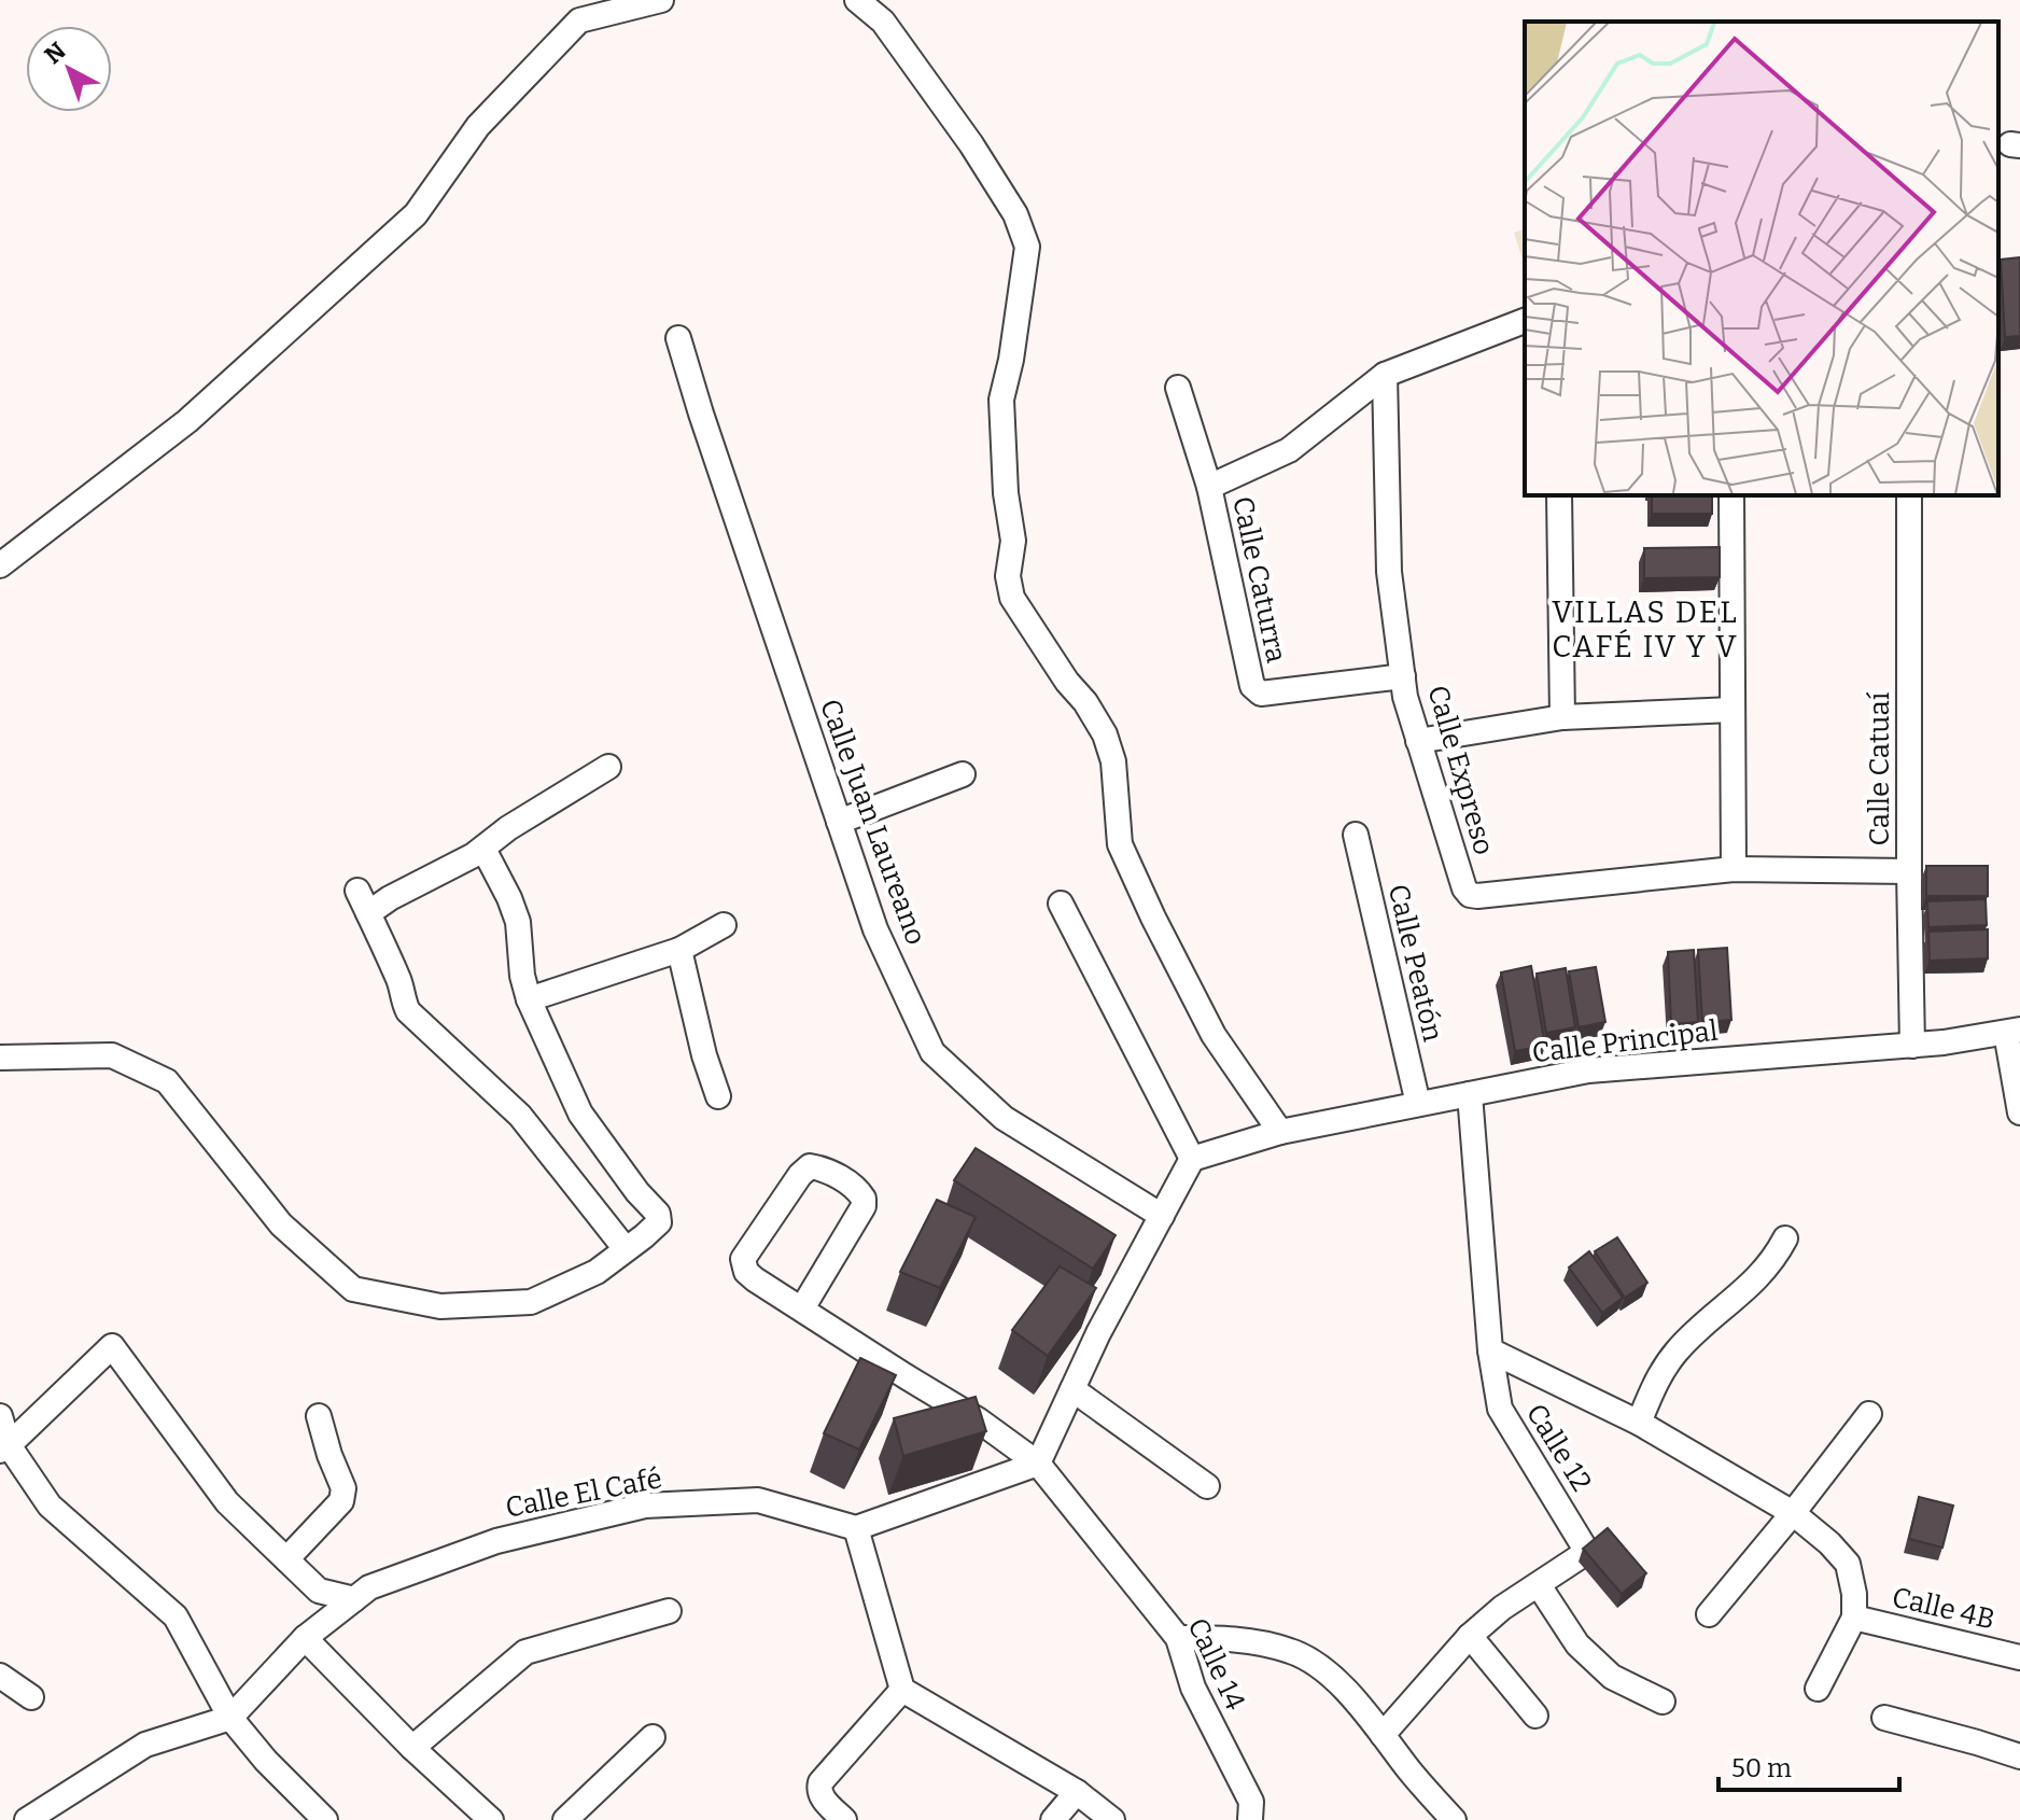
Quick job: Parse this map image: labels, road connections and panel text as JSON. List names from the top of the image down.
{
  "streets": {
    "street": [
      "Calle Caturra",
      "Calle Catuaí",
      "Calle Expreso",
      "Calle Juan Laureano",
      "Calle Peatón",
      "Calle Principal",
      "Calle 12",
      "Calle El Café",
      "Calle 4B",
      "Calle 14"
    ]
  },
  "crossings": [
    ["Calle Caturra", "Calle Expreso"],
    ["Calle Catuaí", "Calle Expreso"],
    ["Calle Catuaí", "Calle Principal"],
    ["Calle Peatón", "Calle Principal"],
    ["Calle Principal", "Calle 12"]
  ],
  "districts": ["VILLAS DEL CAFÉ IV Y V"],
  "scale_bar": "50 m",
  "north": "top left"
}
